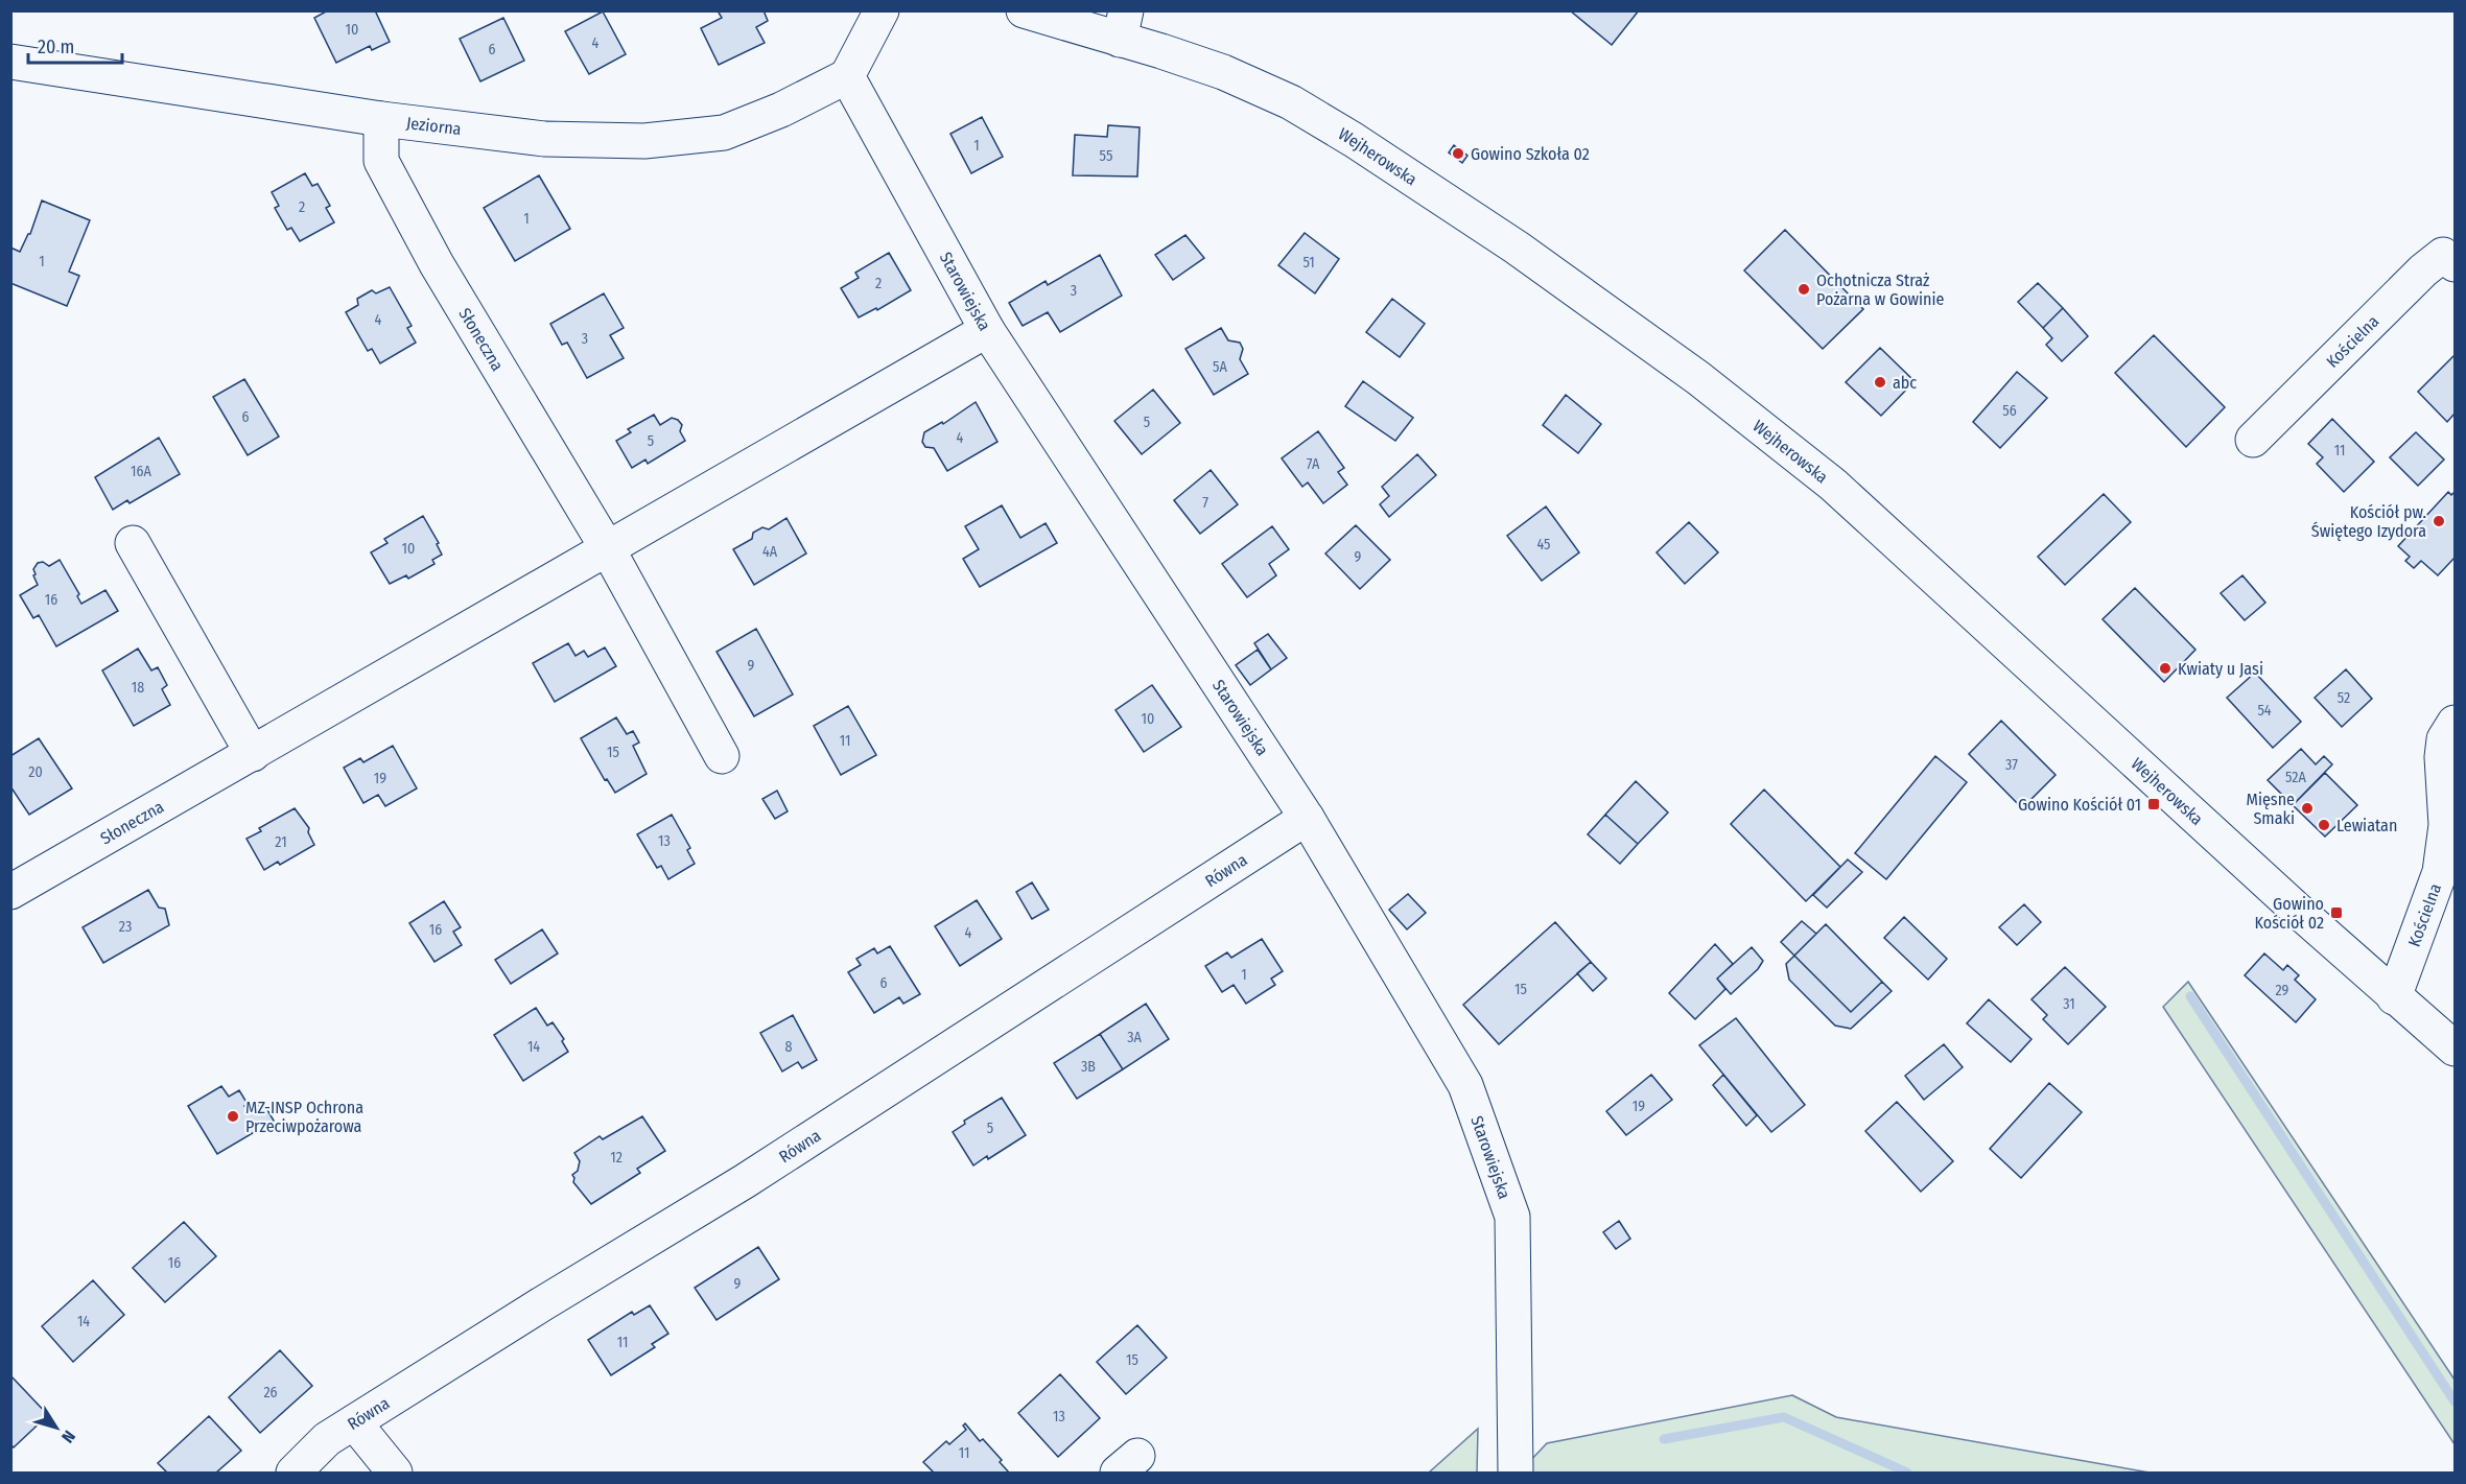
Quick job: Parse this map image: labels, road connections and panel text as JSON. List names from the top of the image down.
{
  "streets": {
    "street": [
      "Jeziorna",
      "Wejherowska",
      "Starowiejska",
      "Słoneczna",
      "Kościelna",
      "Równa"
    ]
  },
  "crossings": [
    ["Jeziorna", "Starowiejska"],
    ["Jeziorna", "Słoneczna"],
    ["Wejherowska", "Kościelna"],
    ["Starowiejska", "Słoneczna"],
    ["Starowiejska", "Równa"]
  ],
  "places": {
    "other": [
      "Gowino Szkoła 02",
      "Ochotnicza Straż Pożarna w Gowinie",
      "abc",
      "Kościół pw. Świętego Izydora",
      "Kwiaty u Jasi",
      "Mięsne Smaki",
      "Lewiatan",
      "MZ-INSP Ochrona Przeciwpożarowa"
    ],
    "transit": ["Gowino Kościół 01", "Gowino Kościół 02"]
  },
  "house_numbers": [
    "10",
    "4",
    "6",
    "1",
    "55",
    "2",
    "1",
    "1",
    "51",
    "2",
    "3",
    "4",
    "3",
    "5A",
    "56",
    "6",
    "5",
    "4",
    "5",
    "11",
    "7A",
    "16A",
    "7",
    "45",
    "10",
    "4A",
    "9",
    "16",
    "9",
    "18",
    "52",
    "54",
    "10",
    "11",
    "15",
    "37",
    "20",
    "52A",
    "19",
    "13",
    "21",
    "23",
    "16",
    "4",
    "1",
    "6",
    "15",
    "29",
    "31",
    "3A",
    "14",
    "8",
    "3B",
    "19",
    "5",
    "12",
    "16",
    "9",
    "14",
    "11",
    "15",
    "26",
    "13",
    "11"
  ],
  "scale_bar": "20 m",
  "north": "bottom right"
}
